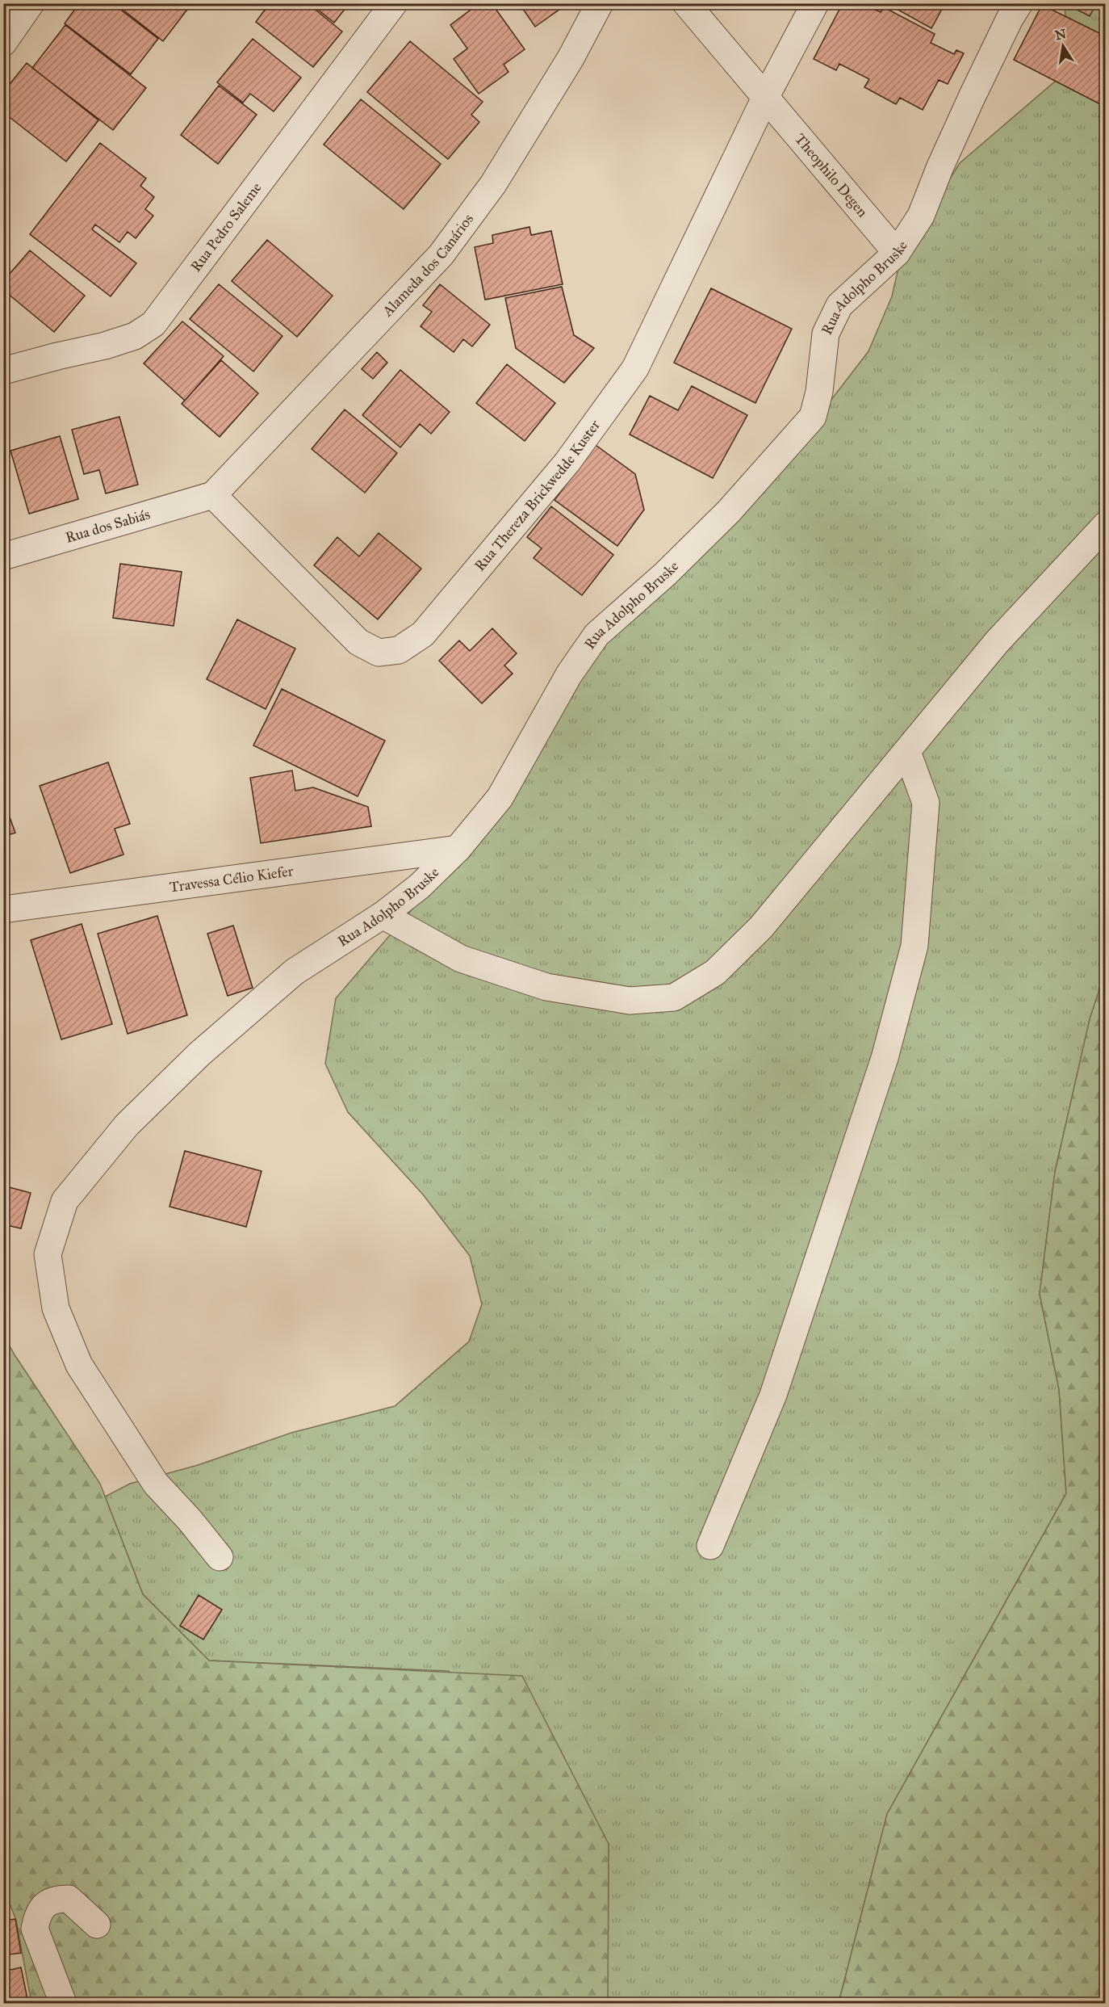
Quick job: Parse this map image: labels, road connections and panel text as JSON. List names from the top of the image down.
{
  "streets": {
    "street": [
      "Theophilo Degen",
      "Rua Pedro Saleme",
      "Alameda dos Canários",
      "Rua Adolpho Bruske",
      "Rua Thereza Brickwedde Kuster",
      "Rua dos Sabiás",
      "Travessa Célio Kiefer"
    ]
  },
  "crossings": [
    ["Theophilo Degen", "Rua Adolpho Bruske"],
    ["Theophilo Degen", "Rua Thereza Brickwedde Kuster"],
    ["Alameda dos Canários", "Rua Thereza Brickwedde Kuster"],
    ["Alameda dos Canários", "Rua dos Sabiás"],
    ["Rua Adolpho Bruske", "Travessa Célio Kiefer"],
    ["Rua Thereza Brickwedde Kuster", "Rua dos Sabiás"]
  ],
  "north": "top"
}
